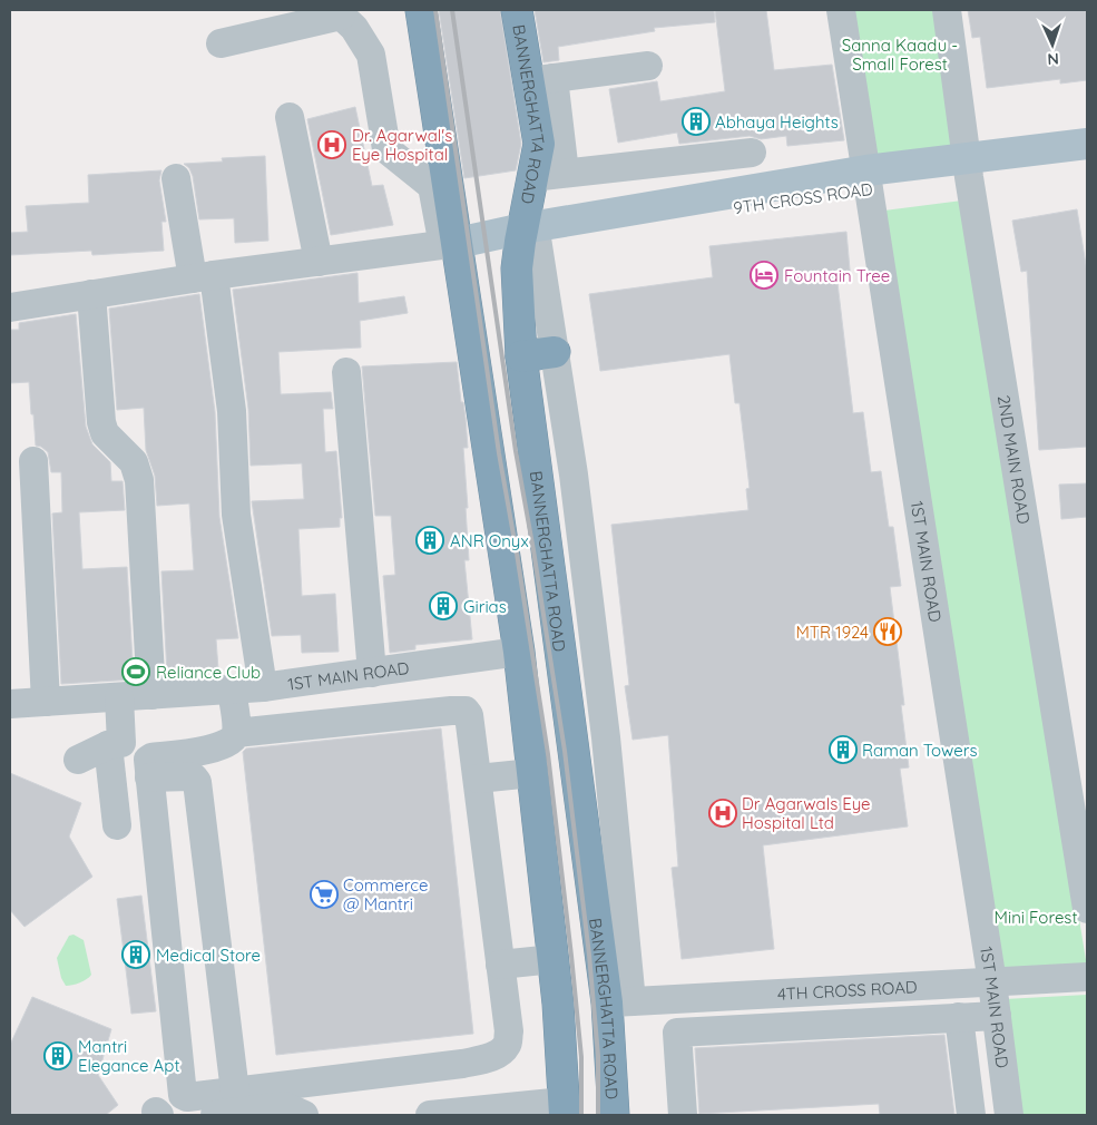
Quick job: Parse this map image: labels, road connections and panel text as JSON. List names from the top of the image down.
{
  "streets": {
    "highway": ["BANNERGHATTA ROAD"],
    "main road": ["9TH CROSS ROAD"],
    "street": ["2ND MAIN ROAD", "1ST MAIN ROAD", "4TH CROSS ROAD"]
  },
  "crossings": [
    ["BANNERGHATTA ROAD", "9TH CROSS ROAD"],
    ["BANNERGHATTA ROAD", "4TH CROSS ROAD"],
    ["9TH CROSS ROAD", "2ND MAIN ROAD"],
    ["9TH CROSS ROAD", "1ST MAIN ROAD"],
    ["1ST MAIN ROAD", "4TH CROSS ROAD"]
  ],
  "parks": ["Sanna Kaadu - Small Forest", "Mini Forest"],
  "places": {
    "building": [
      "Abhaya Heights",
      "ANR Onyx",
      "Girias",
      "Raman Towers",
      "Medical Store",
      "Mantri Elegance Apt"
    ],
    "hospital": ["Dr. Agarwal's Eye Hospital", "Dr Agarwals Eye Hospital Ltd"],
    "hotel": ["Fountain Tree"],
    "restaurant": ["MTR 1924"],
    "sports": ["Reliance Club"],
    "supermarket": ["Commerce @ Mantri"]
  },
  "north": "bottom"
}
